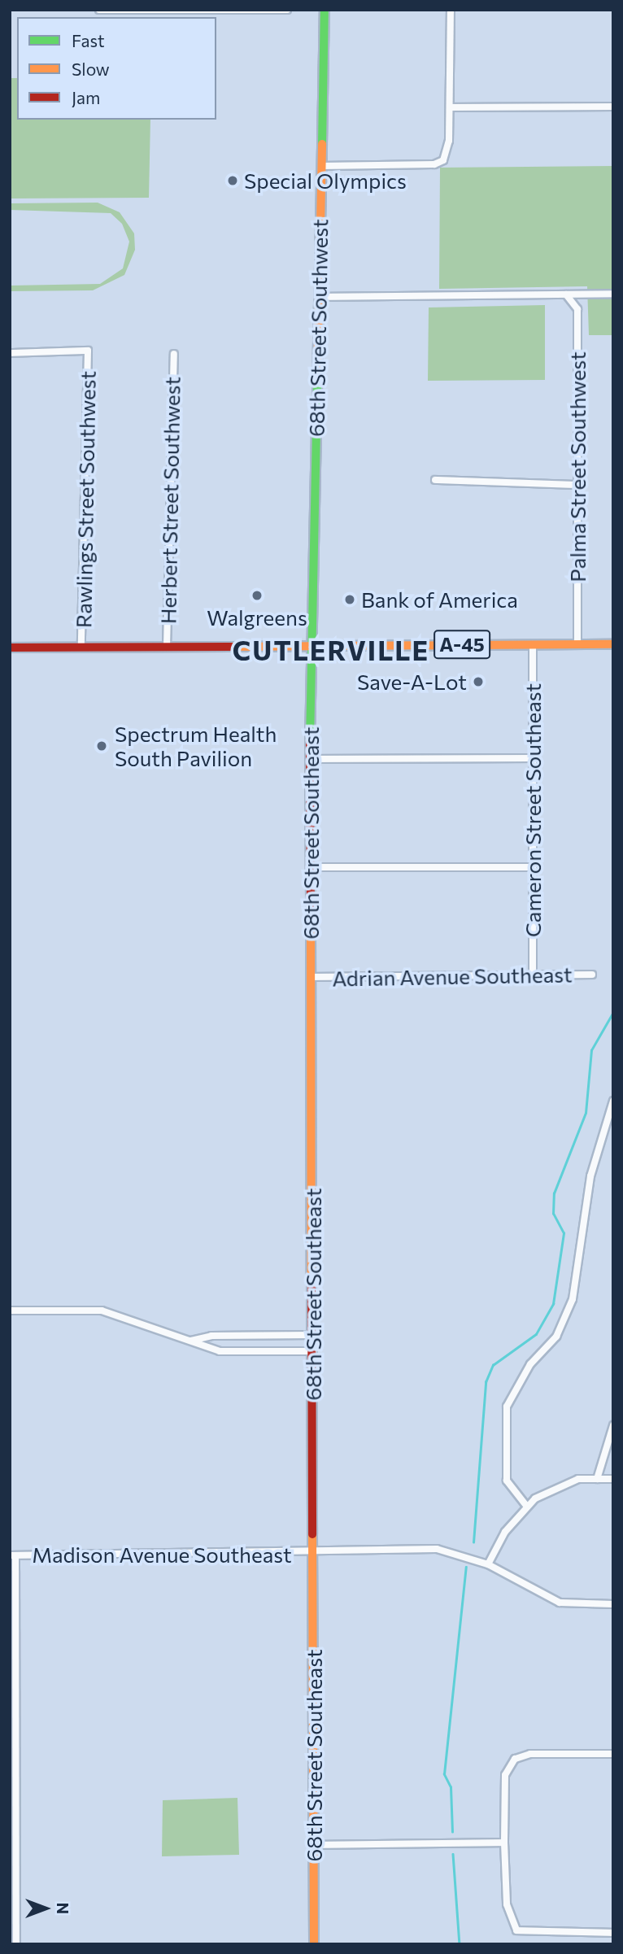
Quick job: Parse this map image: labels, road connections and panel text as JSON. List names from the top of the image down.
{
  "streets": {
    "main road": ["68th Street Southwest", "A-45", "68th Street Southeast"],
    "street": [
      "Palma Street Southwest",
      "Rawlings Street Southwest",
      "Herbert Street Southwest",
      "Cameron Street Southeast",
      "Adrian Avenue Southeast",
      "Madison Avenue Southeast"
    ]
  },
  "crossings": [
    ["68th Street Southwest", "A-45"],
    ["68th Street Southwest", "68th Street Southeast"],
    ["Palma Street Southwest", "A-45"],
    ["Rawlings Street Southwest", "A-45"],
    ["Herbert Street Southwest", "A-45"],
    ["A-45", "Cameron Street Southeast"],
    ["A-45", "68th Street Southeast"],
    ["Cameron Street Southeast", "Adrian Avenue Southeast"],
    ["68th Street Southeast", "Adrian Avenue Southeast"],
    ["68th Street Southeast", "Madison Avenue Southeast"]
  ],
  "districts": ["CUTLERVILLE"],
  "places": [
    "Special Olympics",
    "Walgreens",
    "Bank of America",
    "Save-A-Lot",
    "Spectrum Health South Pavilion"
  ],
  "legend": ["Fast", "Slow", "Jam"],
  "north": "right"
}
